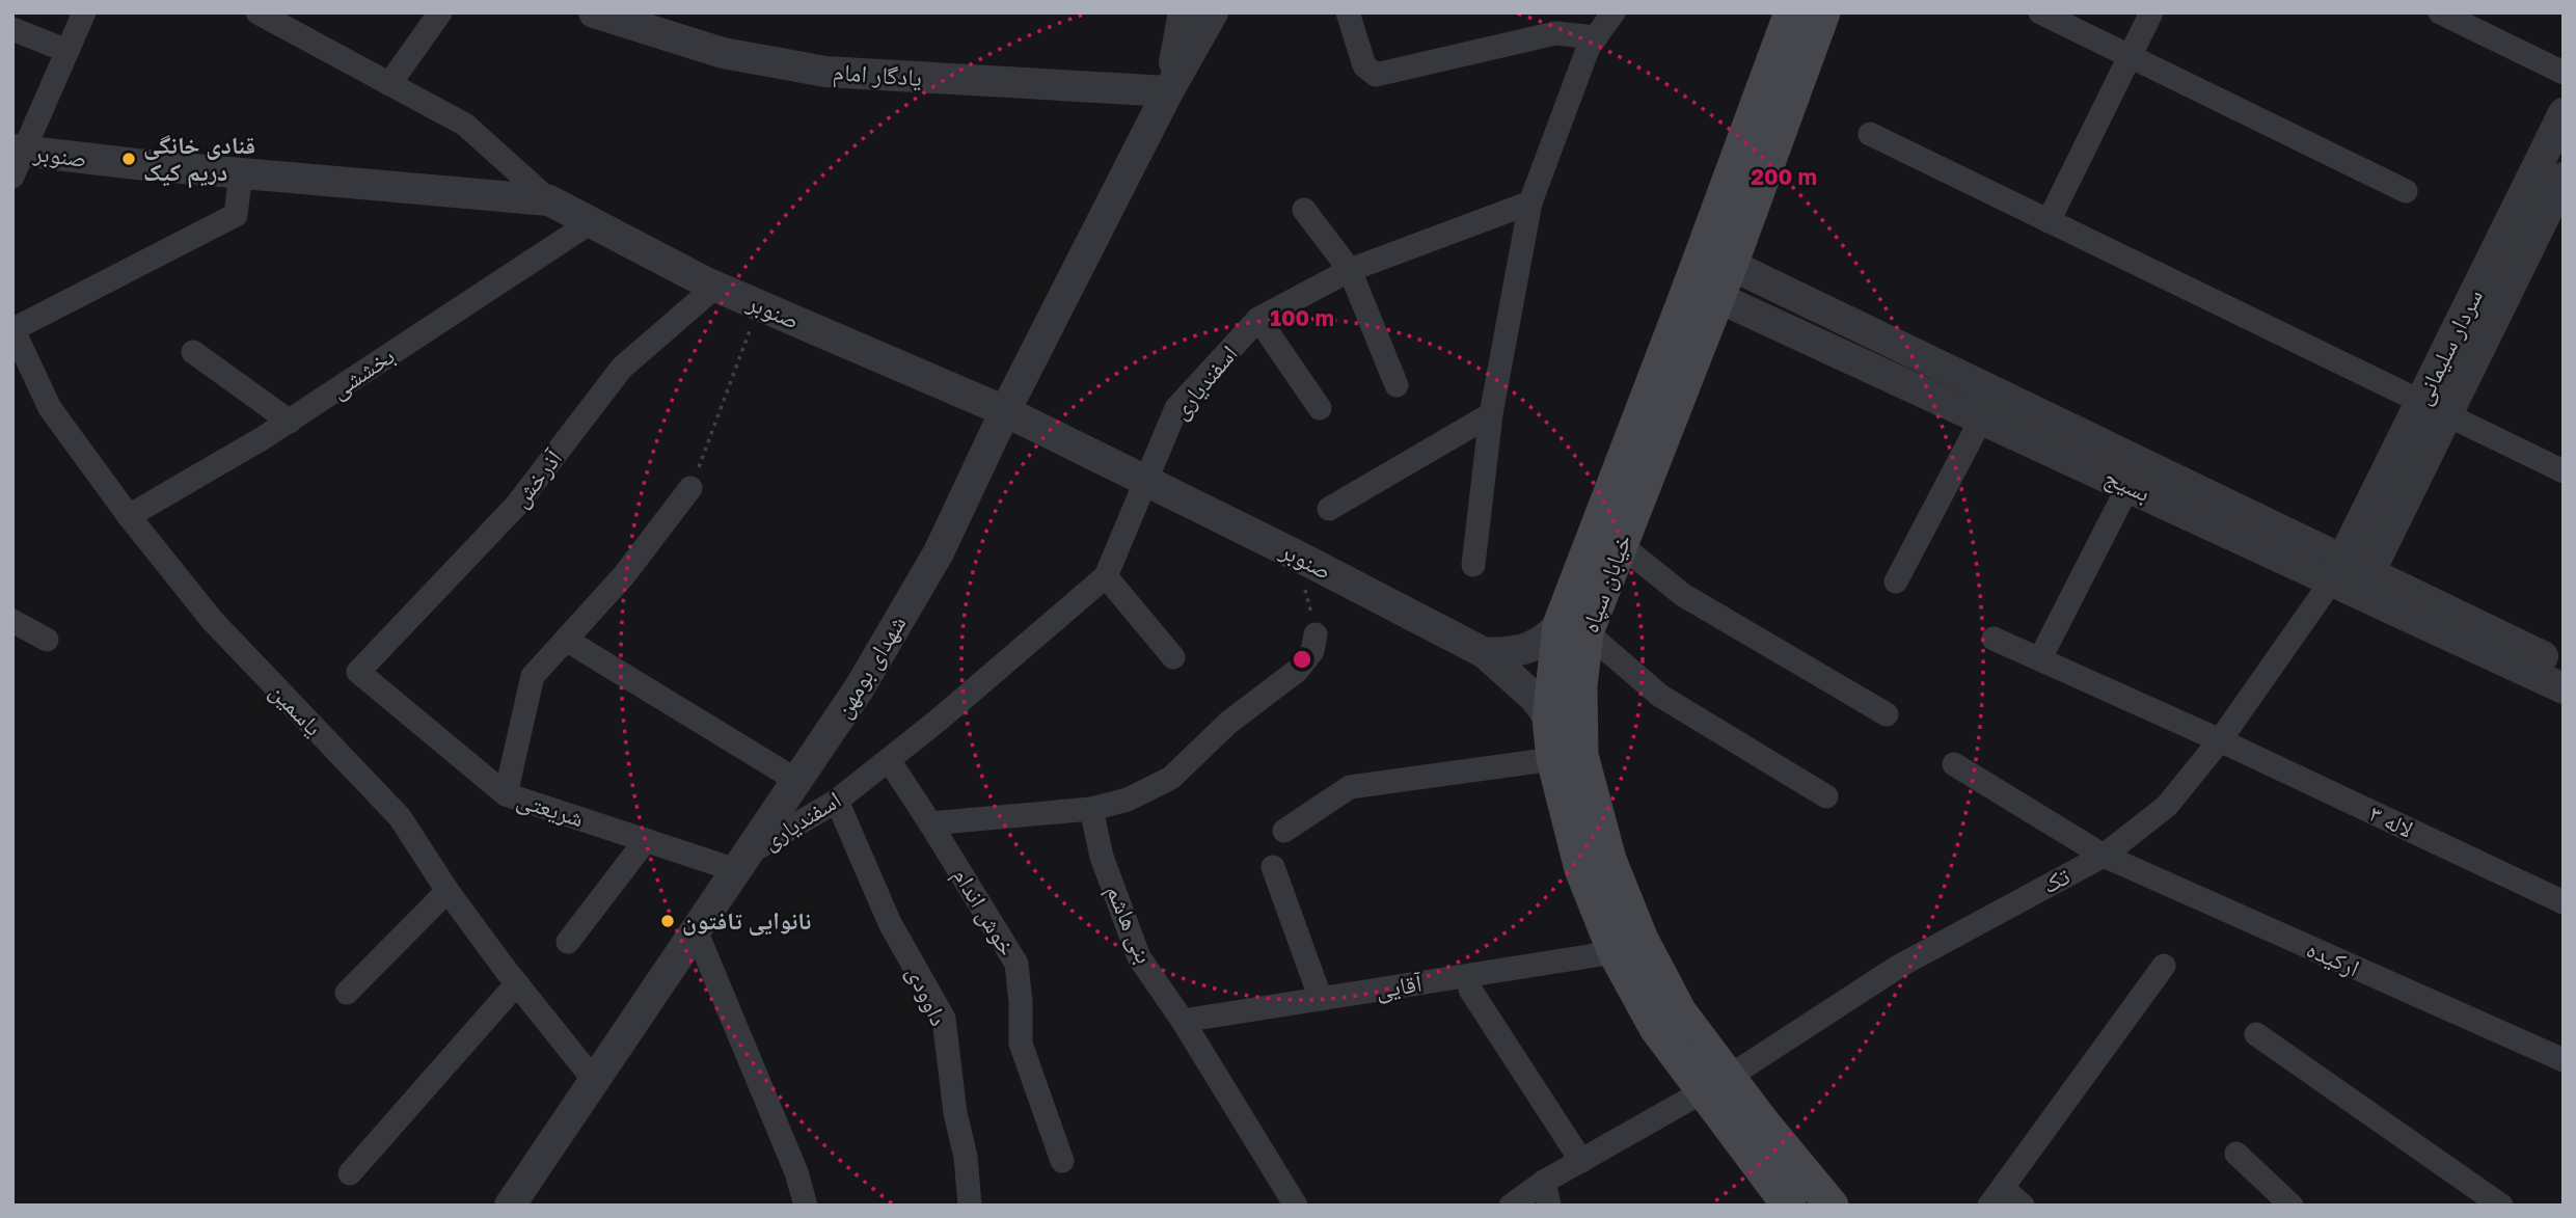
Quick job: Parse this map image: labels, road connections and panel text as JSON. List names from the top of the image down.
{
  "streets": {
    "main road": ["خیابان سپاه"],
    "street": [
      "یادگار امام",
      "صنوبر",
      "سردار سلیمانی",
      "بخششی",
      "اسفندیاری",
      "آذرخش",
      "بسیج",
      "شهدای بومهن",
      "یاسمین",
      "شریعتی",
      "لاله ۳",
      "تک",
      "خوش اندام",
      "بنی هاشم",
      "ارکیده",
      "آقایی",
      "داوودی"
    ]
  },
  "crossings": [
    ["یادگار امام", "شهدای بومهن"],
    ["صنوبر", "بخششی"],
    ["صنوبر", "اسفندیاری"],
    ["صنوبر", "آذرخش"],
    ["صنوبر", "خیابان سپاه"],
    ["صنوبر", "شهدای بومهن"],
    ["سردار سلیمانی", "بسیج"],
    ["سردار سلیمانی", "تک"],
    ["بخششی", "یاسمین"],
    ["اسفندیاری", "شهدای بومهن"],
    ["اسفندیاری", "شریعتی"],
    ["اسفندیاری", "خوش اندام"],
    ["اسفندیاری", "داوودی"],
    ["آذرخش", "شریعتی"],
    ["بسیج", "خیابان سپاه"],
    ["بسیج", "تک"],
    ["خیابان سپاه", "تک"],
    ["خیابان سپاه", "آقایی"],
    ["شهدای بومهن", "یاسمین"],
    ["شهدای بومهن", "شریعتی"],
    ["لاله ۳", "تک"],
    ["تک", "ارکیده"],
    ["بنی هاشم", "آقایی"]
  ],
  "places": ["قنادی خانگی دریم کیک", "نانوایی تافتون"],
  "rings": ["200 m", "100 m"]
}
